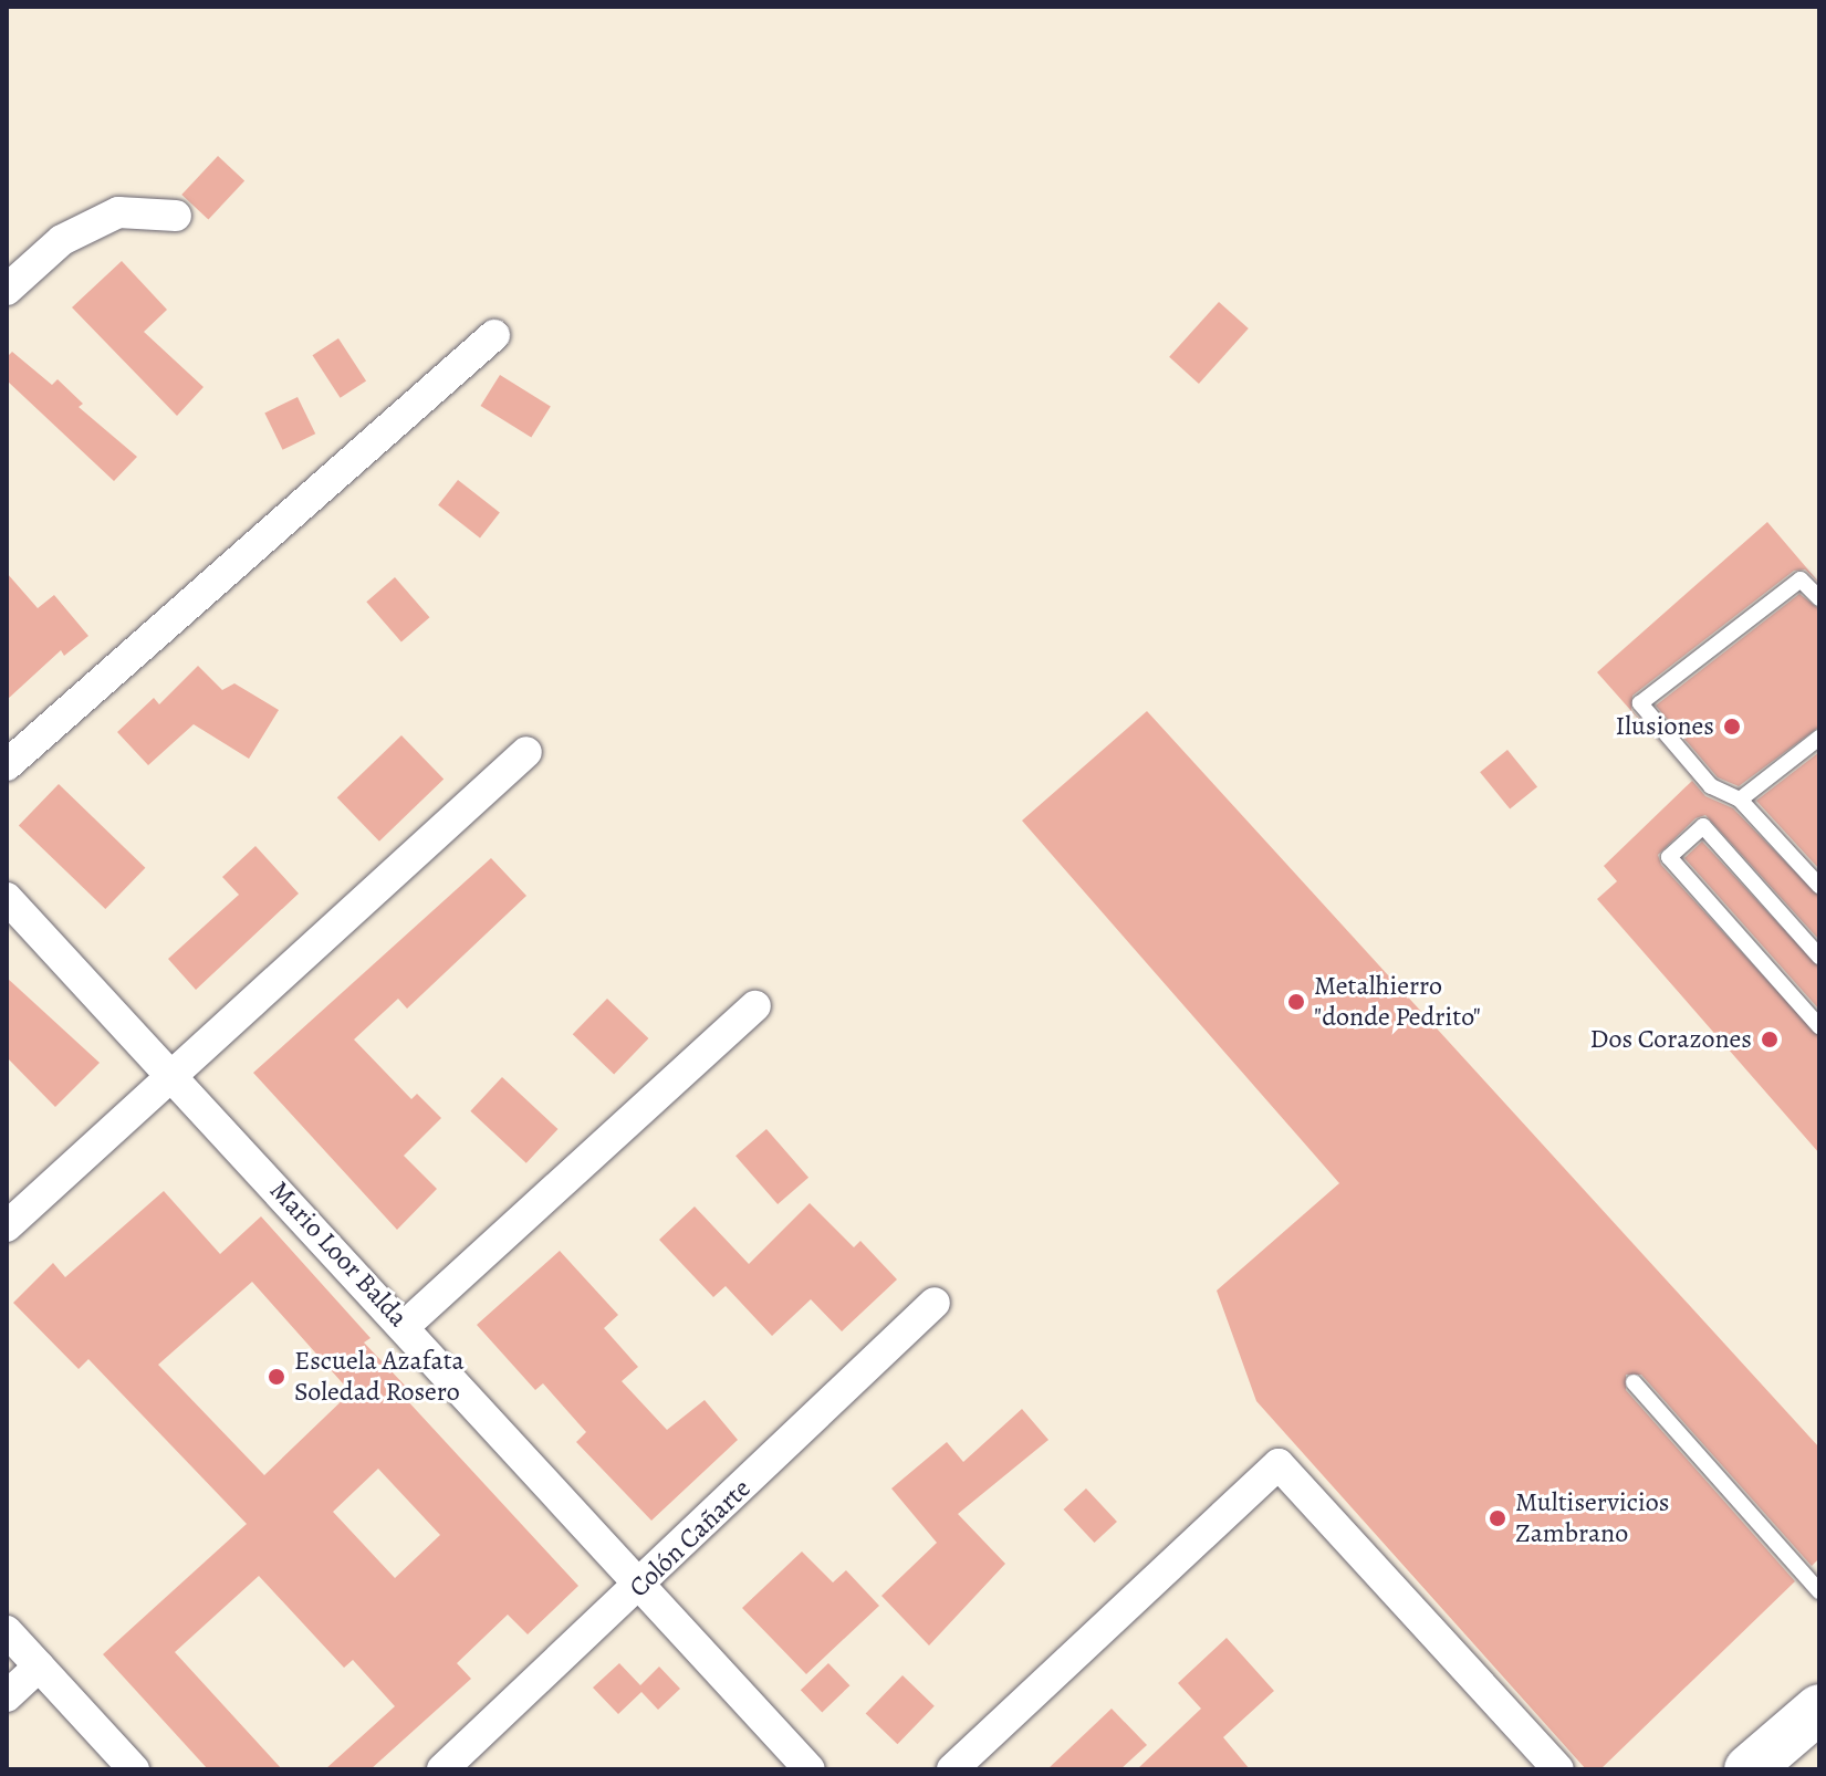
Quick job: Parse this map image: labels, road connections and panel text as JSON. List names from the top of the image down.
{
  "streets": {
    "street": ["Mario Loor Balda", "Colón Cañarte"]
  },
  "crossings": [
    ["Mario Loor Balda", "Colón Cañarte"]
  ],
  "places": [
    "Ilusiones",
    "Metalhierro \"donde Pedrito\"",
    "Dos Corazones",
    "Escuela Azafata Soledad Rosero",
    "Multiservicios Zambrano"
  ]
}
